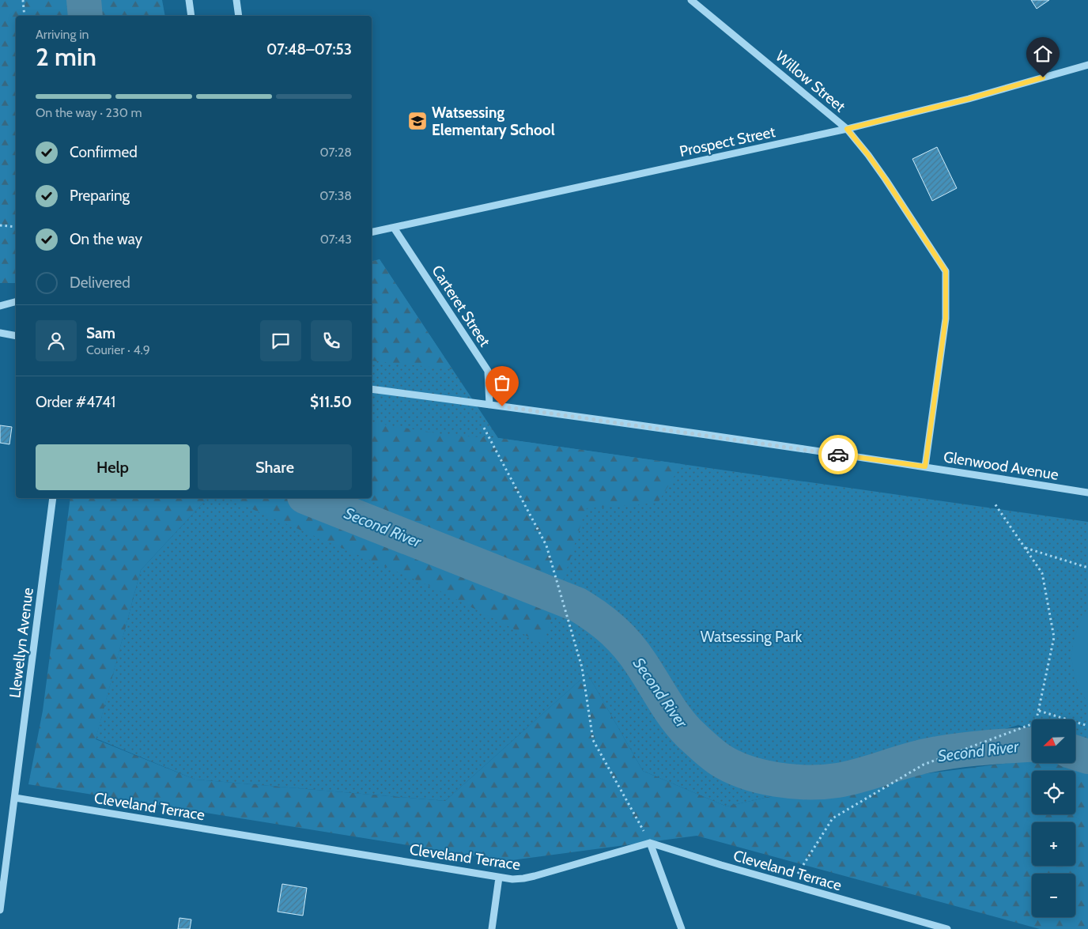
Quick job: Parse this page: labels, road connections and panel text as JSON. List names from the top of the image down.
{
  "streets": {
    "street": [
      "Willow Street",
      "Prospect Street",
      "Carteret Street",
      "Glenwood Avenue",
      "Llewellyn Avenue",
      "Cleveland Terrace"
    ]
  },
  "crossings": [
    ["Willow Street", "Prospect Street"],
    ["Willow Street", "Glenwood Avenue"],
    ["Prospect Street", "Carteret Street"],
    ["Carteret Street", "Glenwood Avenue"],
    ["Llewellyn Avenue", "Cleveland Terrace"]
  ],
  "water": ["Second River"],
  "parks": ["Watsessing Park"],
  "places": {
    "school or university": ["Watsessing Elementary School"]
  },
  "north": "bottom left",
  "page": {
    "heading": ["2 min", "Arriving in", "07:48–07:53"],
    "panel": [
      "Sam",
      "Courier · 4.9",
      "Order #4741",
      "$11.50"
    ],
    "bar": "On the way · 230 m",
    "list": [
      ["Confirmed", "07:28"],
      ["Preparing", "07:38"],
      ["On the way", "07:43"],
      "Delivered"
    ],
    "buttons": ["Help", "Share"],
    "map_buttons": ["+", "−"]
  }
}
